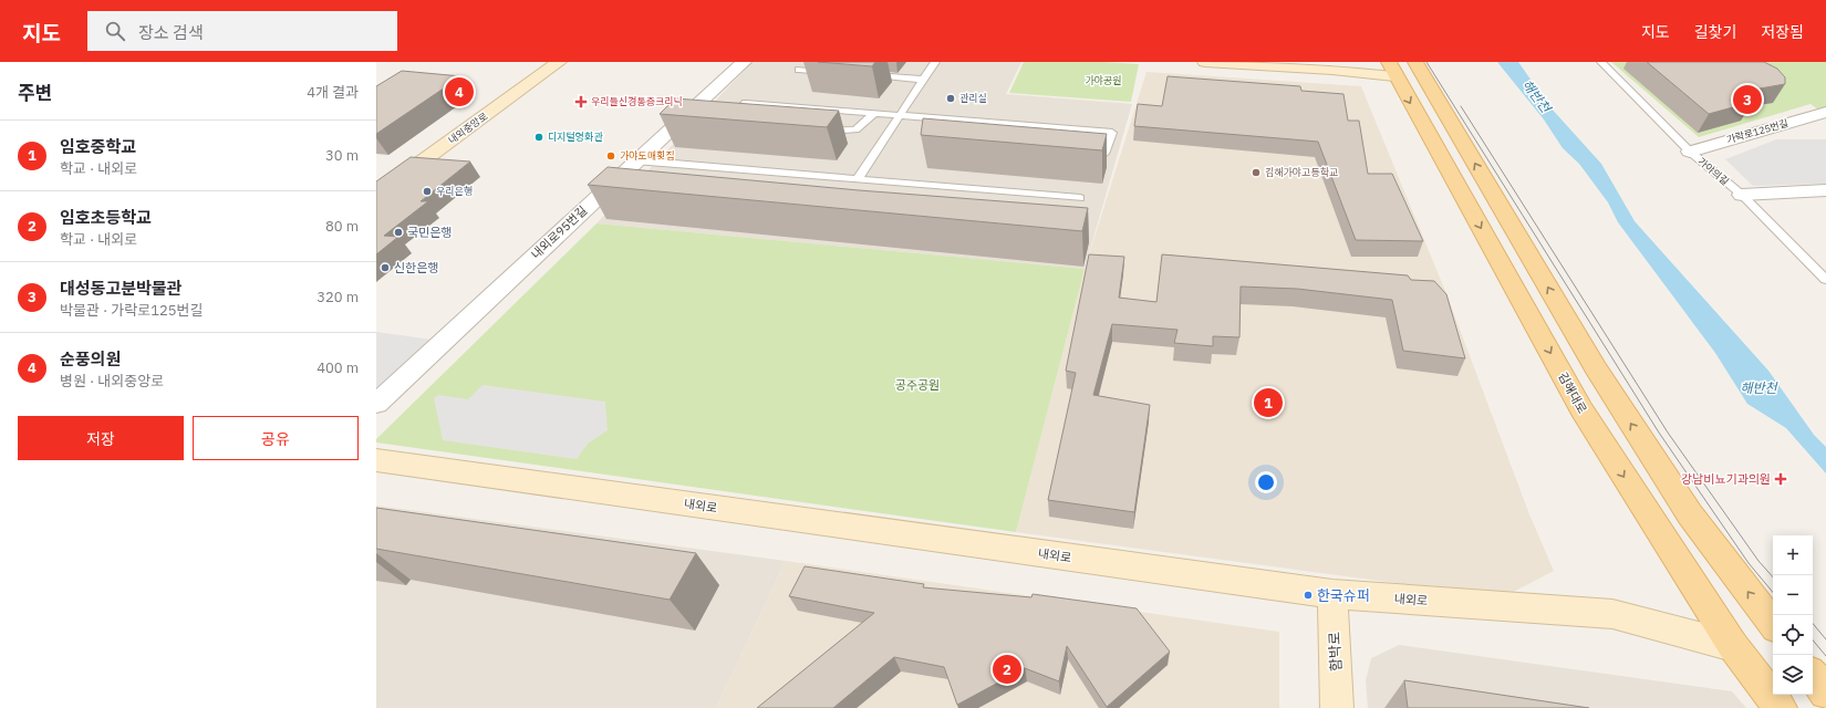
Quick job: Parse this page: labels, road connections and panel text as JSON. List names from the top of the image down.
{
  "streets": {
    "main road": ["김해대로"],
    "street": [
      "내외중앙로",
      "가락로125번길",
      "내외로95번길",
      "내외로",
      "함박로"
    ],
    "lane": ["가야의길"]
  },
  "crossings": [
    ["가락로125번길", "가야의길"],
    ["김해대로", "내외로"],
    ["내외로", "함박로"]
  ],
  "water": ["해반천"],
  "parks": ["가야공원", "공주공원"],
  "places": {
    "other": [
      "관리실",
      "디지털영화관",
      "가야도매횟집",
      "김해가야고등학교",
      "우리은행",
      "국민은행",
      "신한은행",
      "한국슈퍼"
    ],
    "health": ["우리들신경통증크리닉", "강남비뇨기과의원"]
  },
  "page": {
    "header": "지도",
    "search": "장소 검색",
    "nav": ["지도", "길찾기", "저장됨"],
    "heading": ["주변", "4개 결과"],
    "pins": [
      "4",
      "3",
      "1",
      "2"
    ],
    "list": [
      {
        "mark": "1",
        "name": "임호중학교",
        "note": "학교 · 내외로",
        "value": "30 m"
      },
      {
        "mark": "2",
        "name": "임호초등학교",
        "note": "학교 · 내외로",
        "value": "80 m"
      },
      {
        "mark": "3",
        "name": "대성동고분박물관",
        "note": "박물관 · 가락로125번길",
        "value": "320 m"
      },
      {
        "mark": "4",
        "name": "순풍의원",
        "note": "병원 · 내외중앙로",
        "value": "400 m"
      }
    ],
    "buttons": ["저장", "공유"],
    "map_buttons": ["+", "−"]
  }
}
